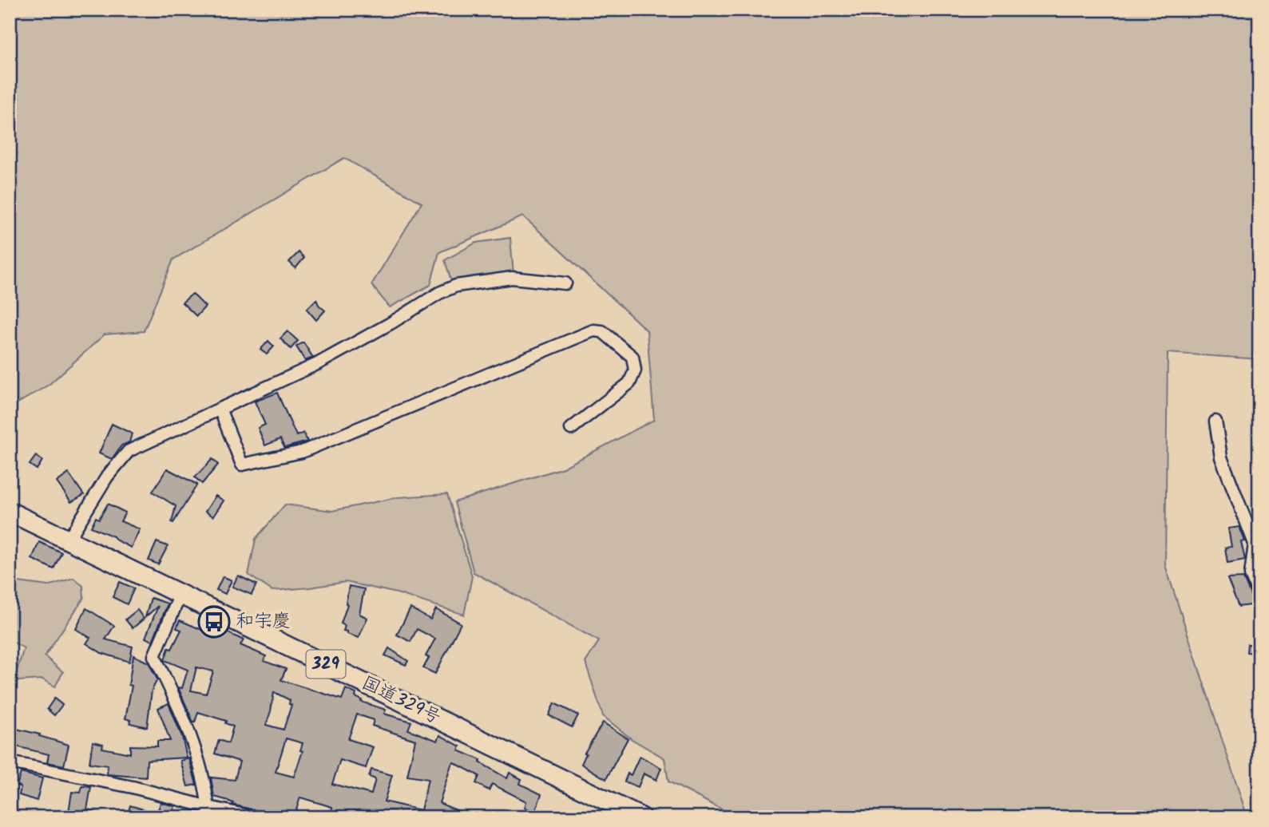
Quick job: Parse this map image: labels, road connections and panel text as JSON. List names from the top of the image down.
{
  "streets": {
    "highway": ["329", "国道329号"]
  },
  "places": {
    "bus stop": ["和宇慶"]
  }
}
